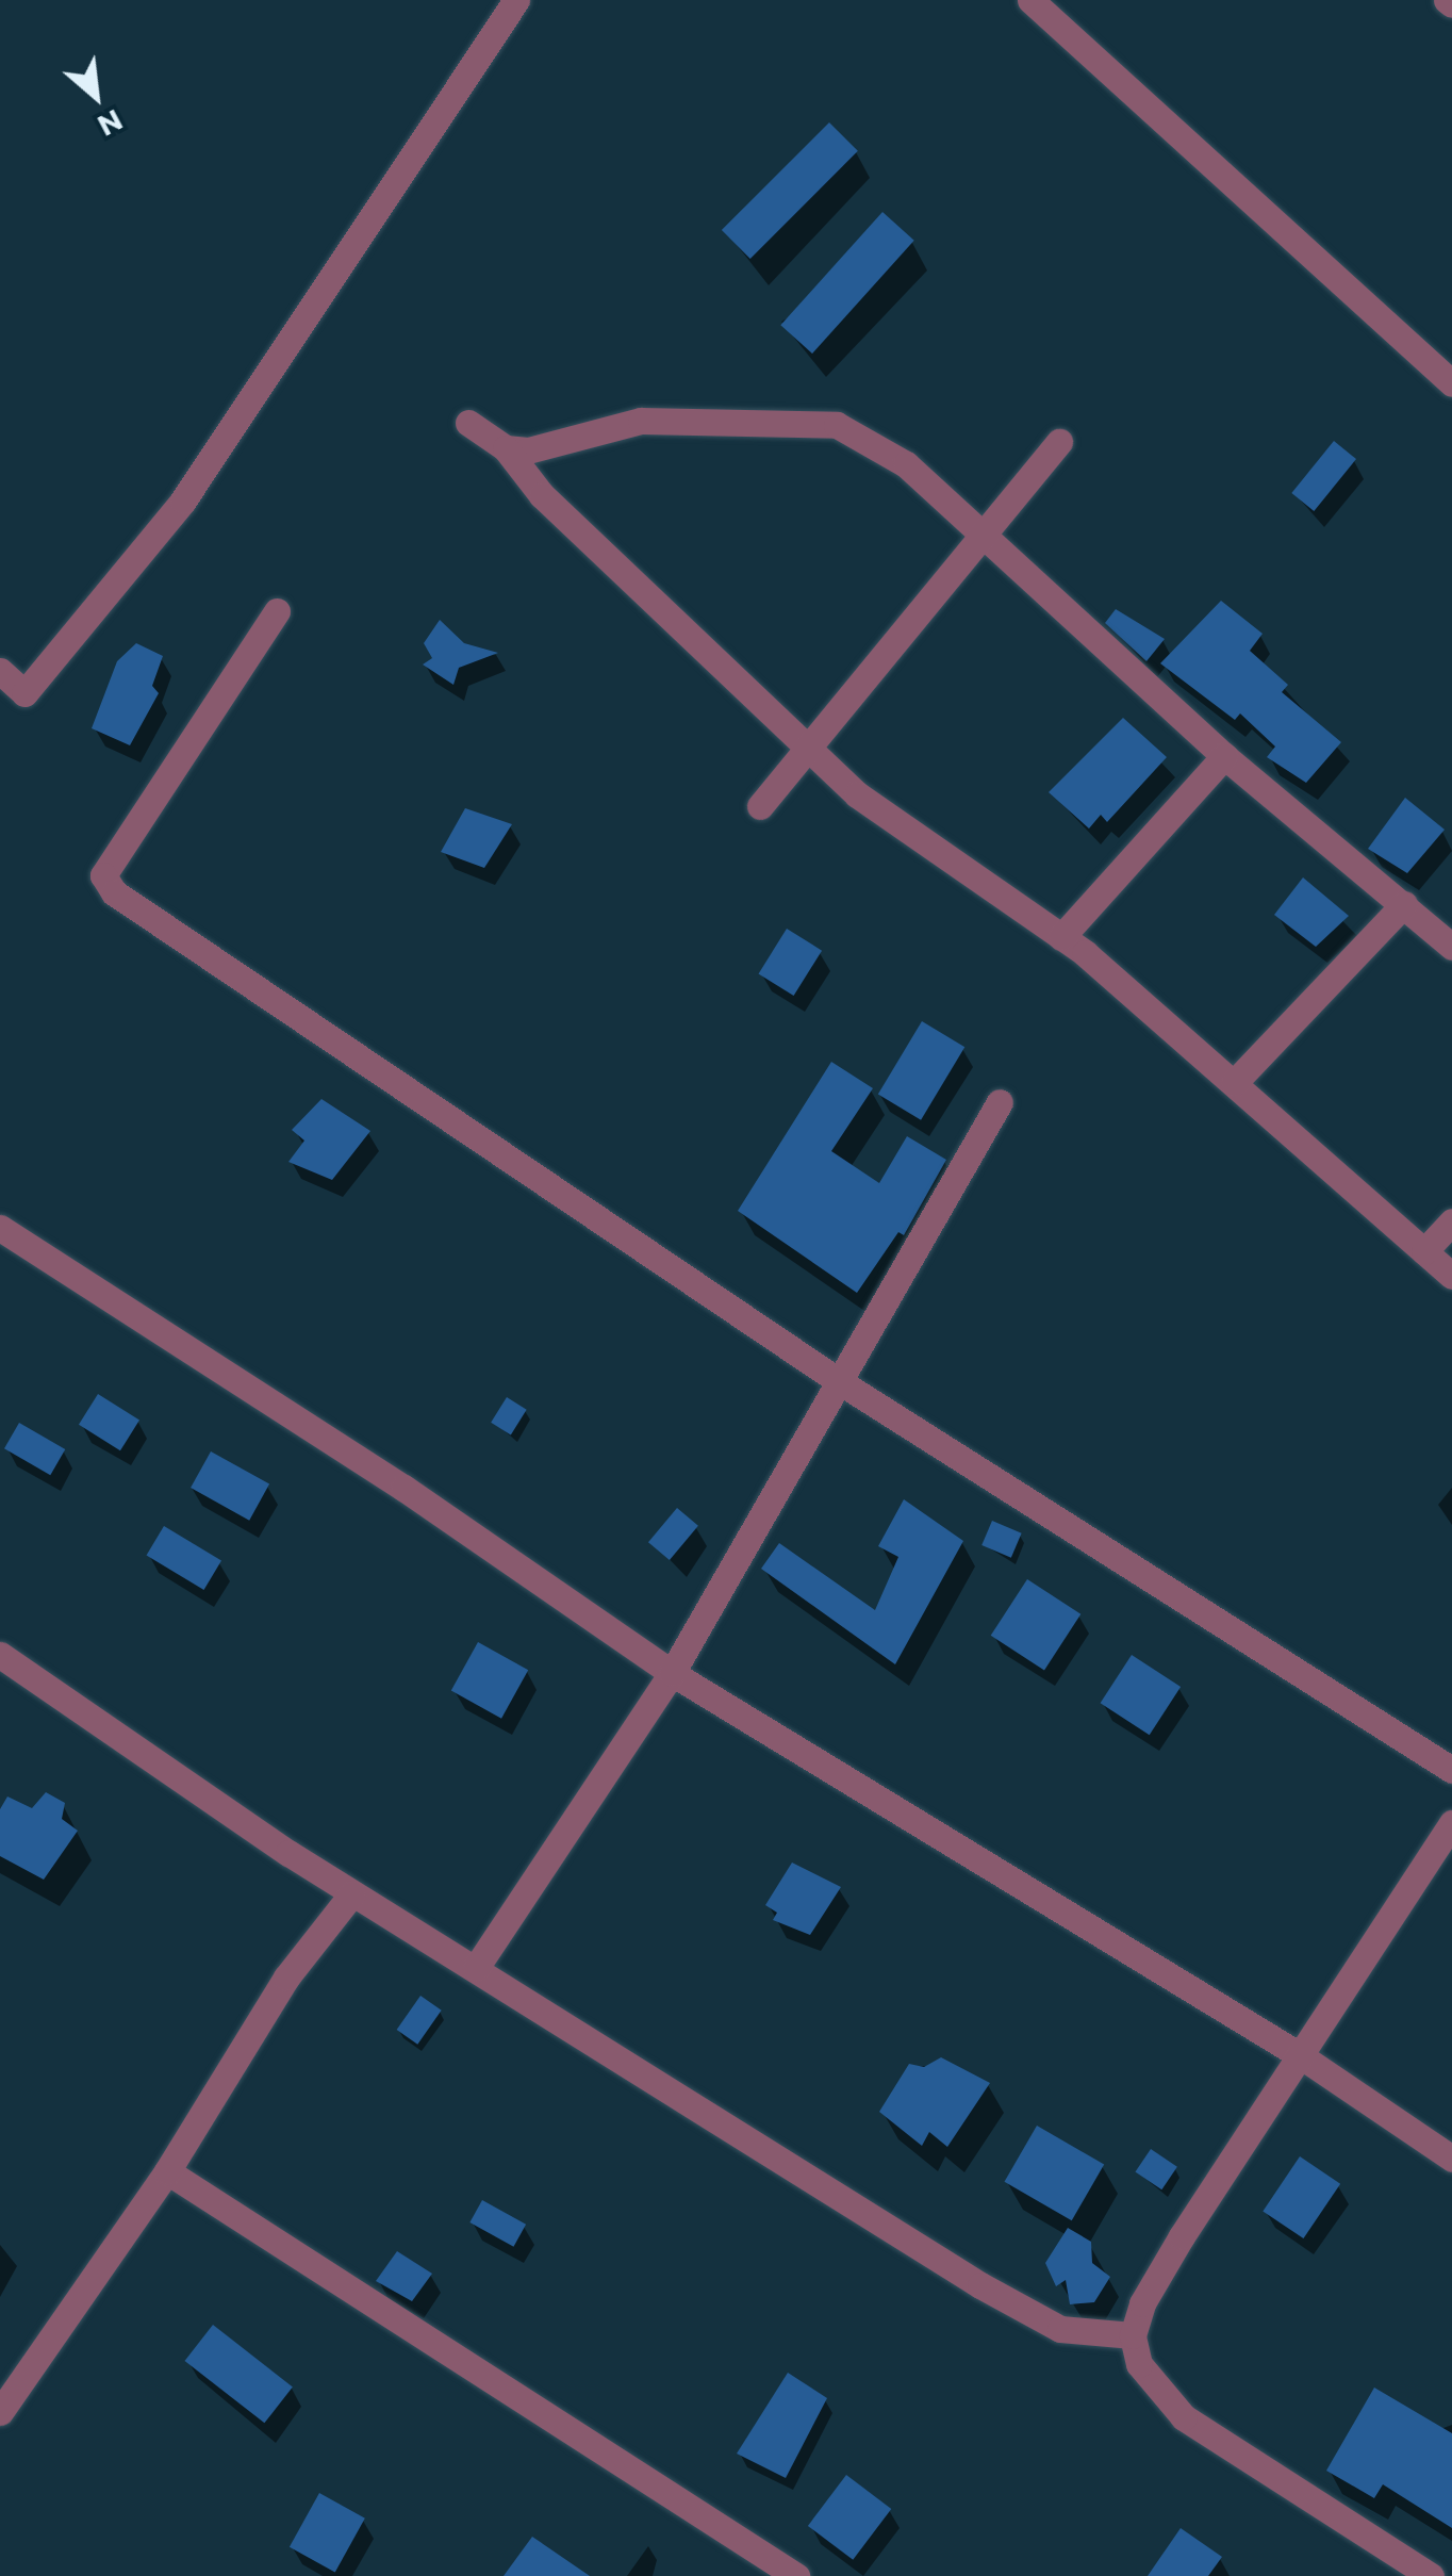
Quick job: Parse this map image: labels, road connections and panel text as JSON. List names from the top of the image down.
{
  "north": "bottom right"
}
